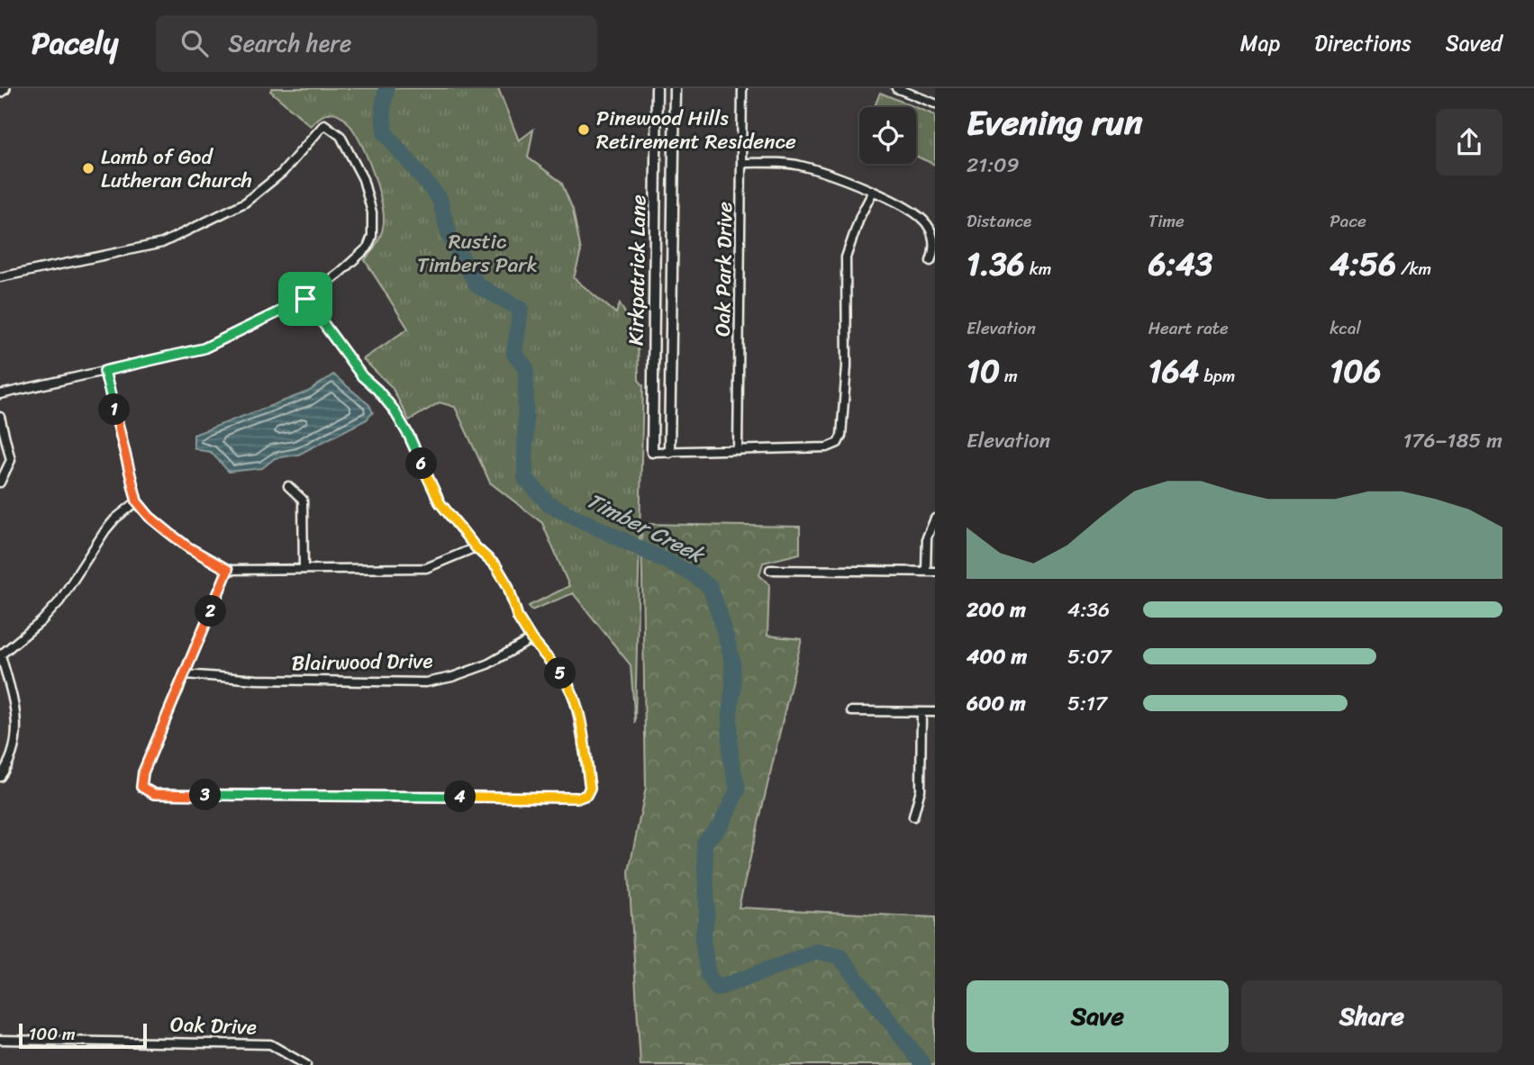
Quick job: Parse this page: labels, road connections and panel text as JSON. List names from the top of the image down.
{
  "streets": {
    "street": [
      "Oak Park Drive",
      "Kirkpatrick Lane",
      "Blairwood Drive",
      "Oak Drive"
    ]
  },
  "water": ["Timber Creek"],
  "parks": ["Rustic Timbers Park"],
  "places": ["Pinewood Hills Retirement Residence", "Lamb of God Lutheran Church"],
  "scale_bar": "100 m",
  "page": {
    "header": "Pacely",
    "search": "Search here",
    "nav": ["Map", "Directions", "Saved"],
    "heading": ["Evening run", "21:09"],
    "stats": [
      ["Distance", "1.36 km"],
      ["Time", "6:43"],
      ["Pace", "4:56 /km"],
      ["Elevation", "10 m"],
      ["Heart rate", "164 bpm"],
      ["kcal", "106"]
    ],
    "pins": [
      "1",
      "6",
      "2",
      "5",
      "3",
      "4"
    ],
    "chart": ["Elevation", "176–185 m"],
    "list": [
      {
        "name": "200 m",
        "note": "4:36"
      },
      {
        "name": "400 m",
        "note": "5:07"
      },
      {
        "name": "600 m",
        "note": "5:17"
      }
    ],
    "buttons": ["Save", "Share"],
    "scale": "100 m"
  }
}
